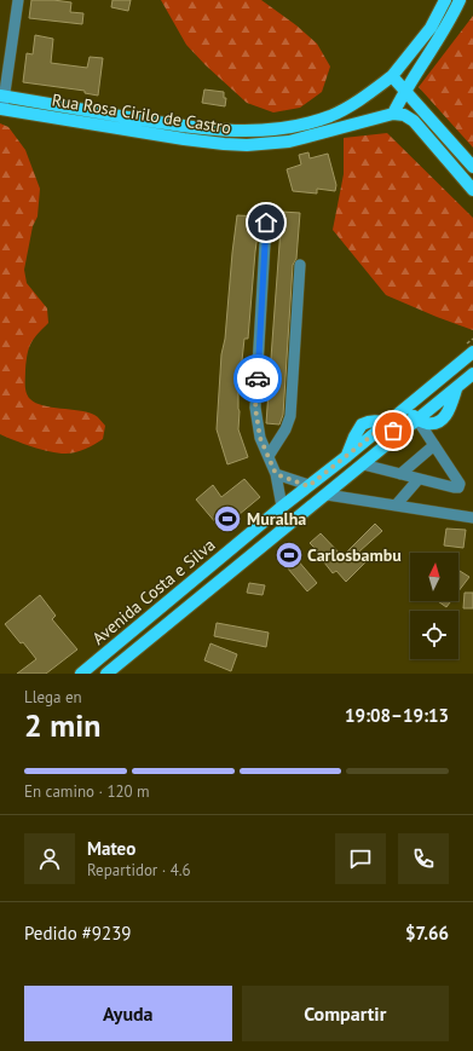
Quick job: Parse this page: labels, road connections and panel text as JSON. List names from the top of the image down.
{
  "streets": {
    "main road": ["Rua Rosa Cirilo de Castro", "Avenida Costa e Silva"]
  },
  "places": {
    "sports": ["Muralha", "Carlosbambu"]
  },
  "north": "top",
  "page": {
    "heading": ["2 min", "Llega en", "19:08–19:13"],
    "panel": [
      "Mateo",
      "Repartidor · 4.6",
      "Pedido #9239",
      "$7.66"
    ],
    "bar": "En camino · 120 m",
    "buttons": ["Ayuda", "Compartir"]
  }
}
